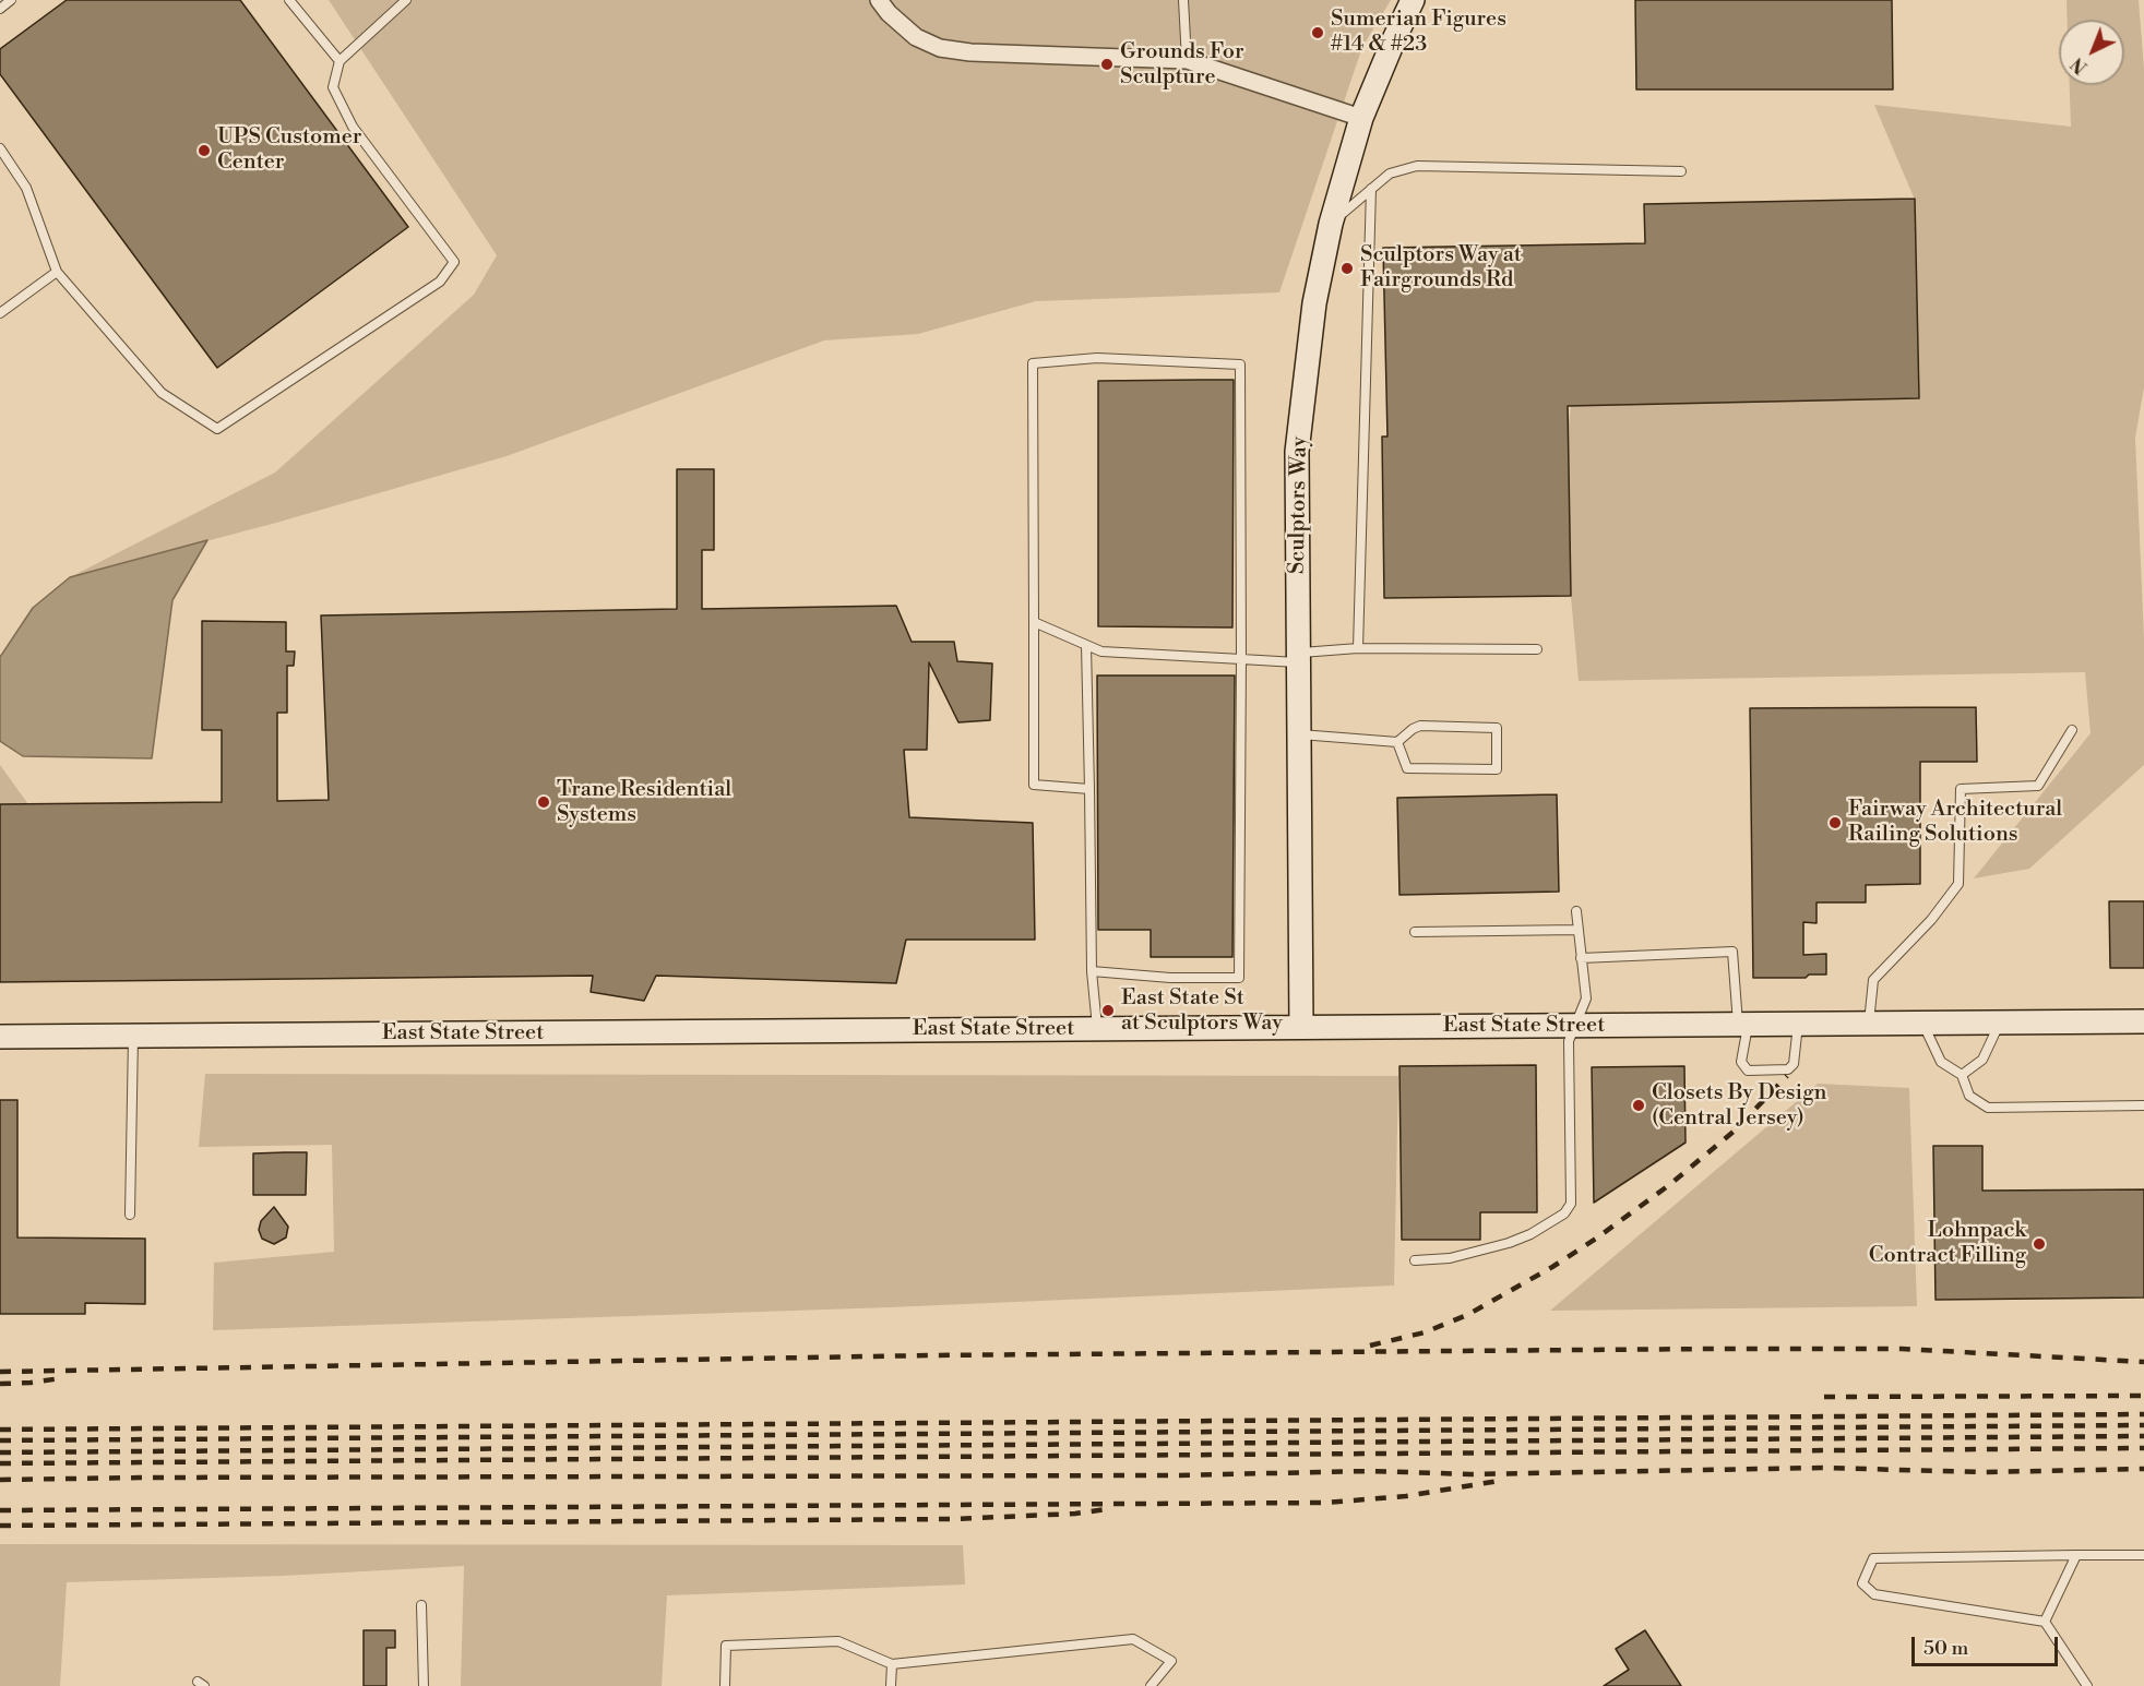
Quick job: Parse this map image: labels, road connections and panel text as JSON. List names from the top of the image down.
{
  "streets": {
    "street": ["Sculptors Way", "East State Street"]
  },
  "crossings": [
    ["Sculptors Way", "East State Street"]
  ],
  "places": [
    "Sumerian Figures #14 & #23",
    "Grounds For Sculpture",
    "UPS Customer Center",
    "Sculptors Way at Fairgrounds Rd",
    "Trane Residential Systems",
    "Fairway Architectural Railing Solutions",
    "East State St at Sculptors Way",
    "Closets By Design (Central Jersey)",
    "Lohnpack Contract Filling"
  ],
  "scale_bar": "50 m",
  "north": "bottom left"
}
